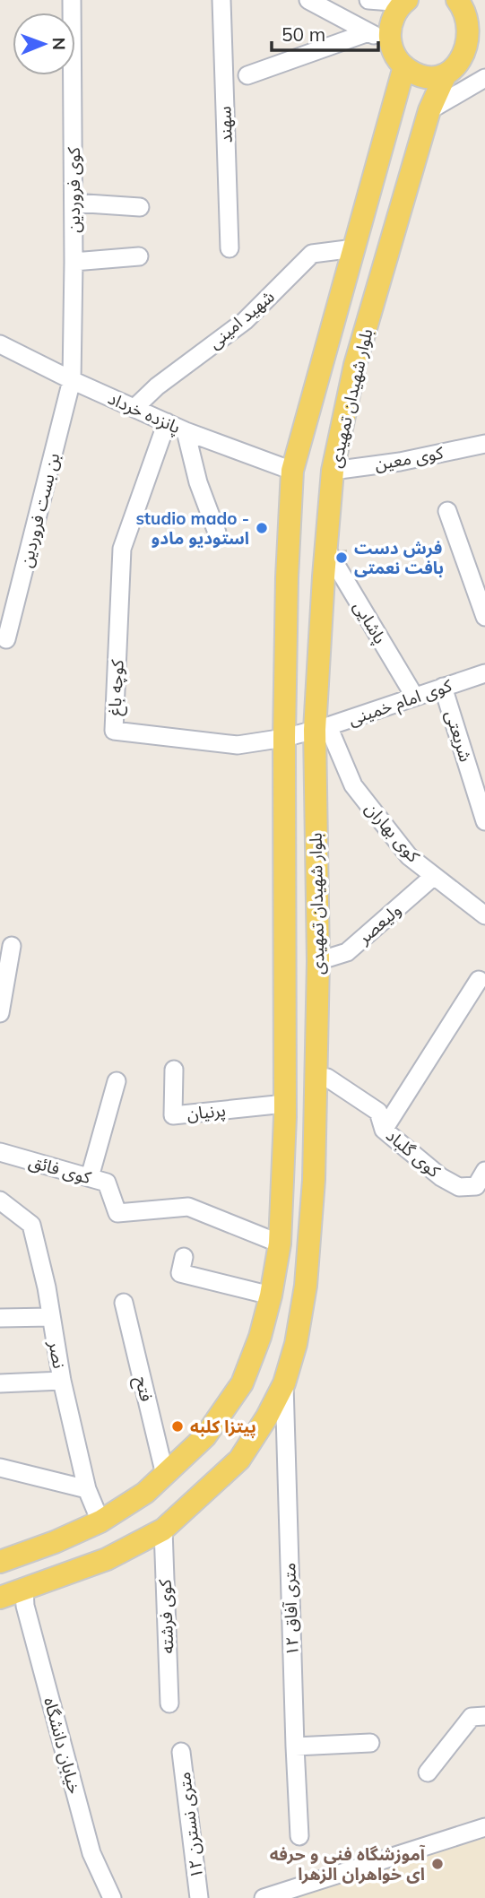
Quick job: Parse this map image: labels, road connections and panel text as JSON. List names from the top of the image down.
{
  "streets": {
    "main road": ["بلوار شهیدان تمهیدی"],
    "street": [
      "سهند",
      "کوی فروردین",
      "شهید امینی",
      "پانزده خرداد",
      "کوی معین",
      "بن بست فروردین",
      "پاشایی",
      "کوچه باغ",
      "کوی امام خمینی",
      "شریعتی",
      "کوی بهاران",
      "ولیعصر",
      "پرنیان",
      "کوی گلباد",
      "کوی فائق",
      "نصر",
      "فتح",
      "۱۲ متری آفاق",
      "کوی فرشته",
      "خیابان دانشگاه",
      "۱۲ متری نسترن"
    ]
  },
  "crossings": [
    ["کوی فروردین", "پانزده خرداد"],
    ["کوی فروردین", "بن بست فروردین"],
    ["شهید امینی", "بلوار شهیدان تمهیدی"],
    ["شهید امینی", "پانزده خرداد"],
    ["بلوار شهیدان تمهیدی", "پانزده خرداد"],
    ["بلوار شهیدان تمهیدی", "کوی معین"],
    ["بلوار شهیدان تمهیدی", "پاشایی"],
    ["بلوار شهیدان تمهیدی", "کوچه باغ"],
    ["بلوار شهیدان تمهیدی", "کوی امام خمینی"],
    ["بلوار شهیدان تمهیدی", "کوی بهاران"],
    ["بلوار شهیدان تمهیدی", "ولیعصر"],
    ["بلوار شهیدان تمهیدی", "پرنیان"],
    ["بلوار شهیدان تمهیدی", "کوی گلباد"],
    ["بلوار شهیدان تمهیدی", "کوی فائق"],
    ["بلوار شهیدان تمهیدی", "نصر"],
    ["بلوار شهیدان تمهیدی", "فتح"],
    ["بلوار شهیدان تمهیدی", "۱۲ متری آفاق"],
    ["بلوار شهیدان تمهیدی", "کوی فرشته"],
    ["بلوار شهیدان تمهیدی", "خیابان دانشگاه"],
    ["پانزده خرداد", "بن بست فروردین"],
    ["پانزده خرداد", "کوچه باغ"],
    ["پاشایی", "کوی امام خمینی"],
    ["کوچه باغ", "کوی امام خمینی"],
    ["کوی امام خمینی", "شریعتی"],
    ["کوی امام خمینی", "کوی بهاران"],
    ["کوی بهاران", "ولیعصر"]
  ],
  "places": [
    "studio mado - استودیو مادو",
    "فرش دست بافت نعمتی",
    "پیتزا کلبه",
    "آموزشگاه فنی و حرفه ای خواهران الزهرا"
  ],
  "scale_bar": "50 m",
  "north": "right"
}
